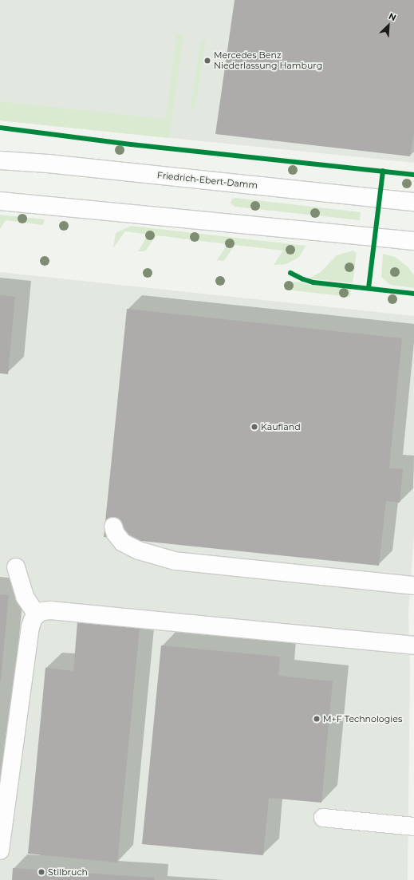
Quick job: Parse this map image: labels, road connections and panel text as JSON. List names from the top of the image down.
{
  "streets": {
    "main road": ["Friedrich-Ebert-Damm"]
  },
  "places": [
    "Mercedes Benz Niederlassung Hamburg",
    "Kaufland",
    "M+F Technologies",
    "Stilbruch"
  ],
  "north": "top right"
}
